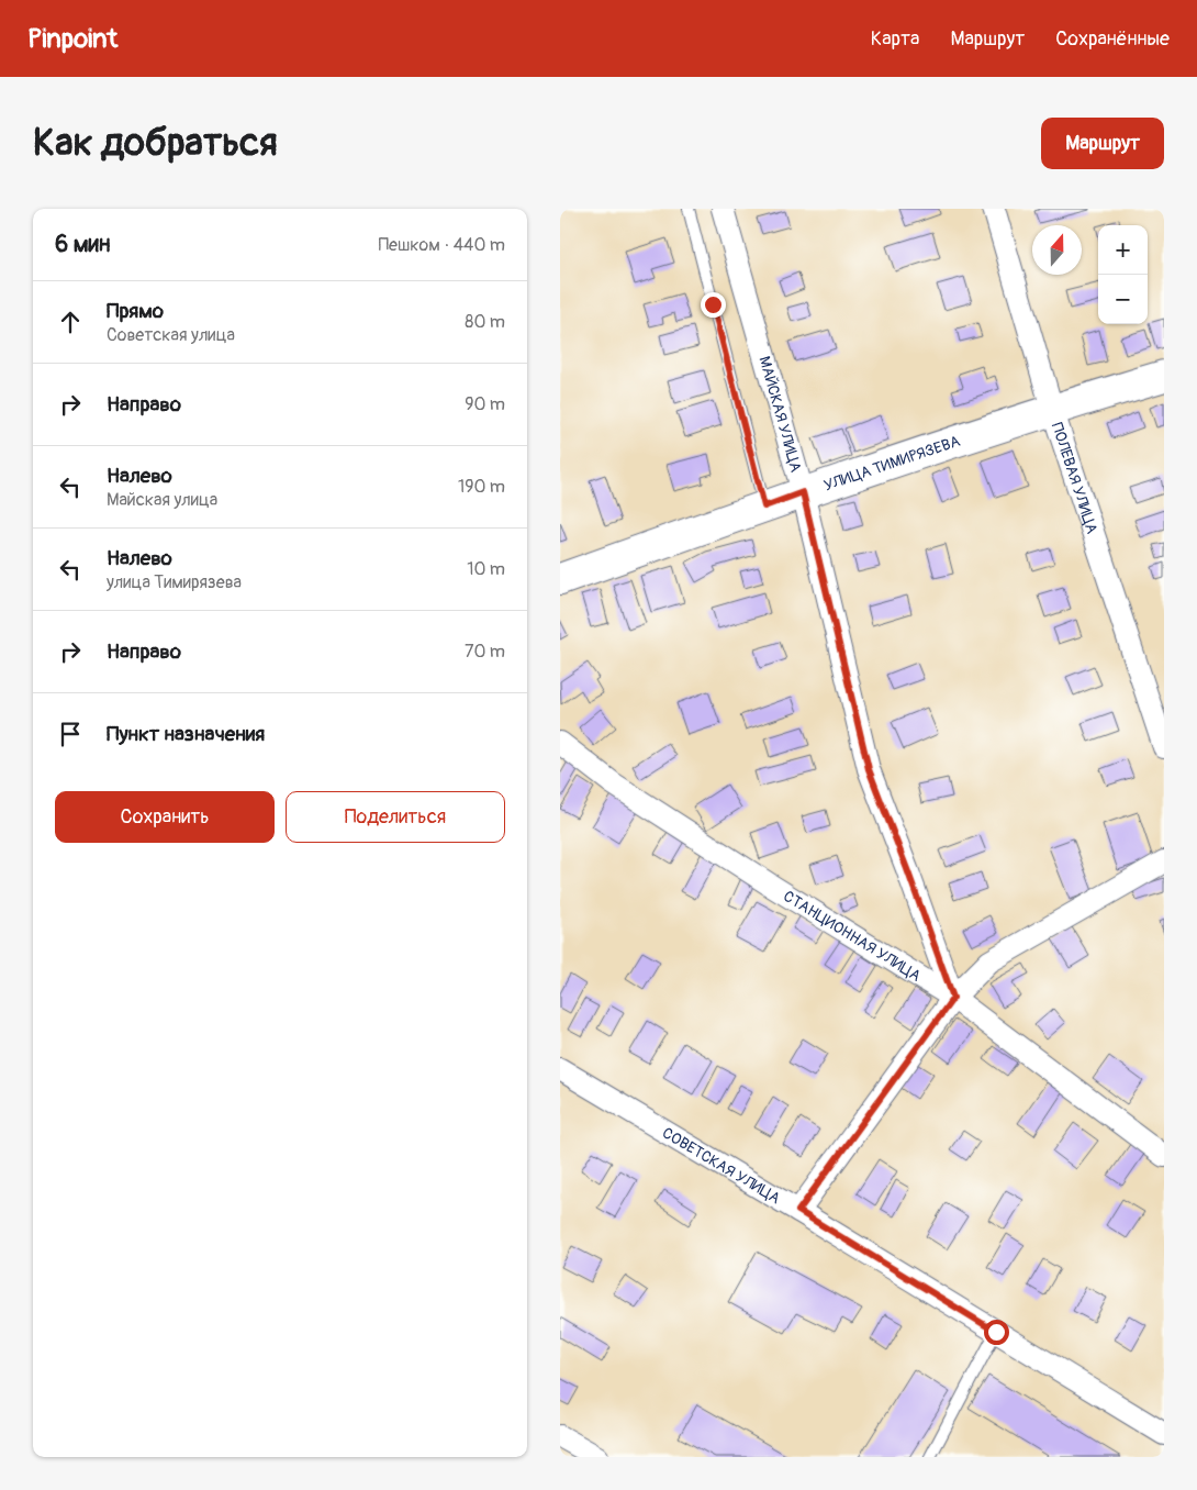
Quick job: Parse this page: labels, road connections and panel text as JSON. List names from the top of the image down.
{
  "streets": {
    "main road": ["УЛИЦА ТИМИРЯЗЕВА"],
    "street": [
      "МАЙСКАЯ УЛИЦА",
      "ПОЛЕВАЯ УЛИЦА",
      "СТАНЦИОННАЯ УЛИЦА",
      "СОВЕТСКАЯ УЛИЦА"
    ]
  },
  "crossings": [
    ["МАЙСКАЯ УЛИЦА", "УЛИЦА ТИМИРЯЗЕВА"],
    ["МАЙСКАЯ УЛИЦА", "СТАНЦИОННАЯ УЛИЦА"],
    ["УЛИЦА ТИМИРЯЗЕВА", "ПОЛЕВАЯ УЛИЦА"]
  ],
  "north": "top",
  "page": {
    "header": "Pinpoint",
    "nav": ["Карта", "Маршрут", "Сохранённые"],
    "buttons": [
      "Маршрут",
      ["Сохранить", "Поделиться"]
    ],
    "title": "Как добраться",
    "heading": ["6 мин", "Пешком · 440 m"],
    "map_buttons": ["+", "−"],
    "list": [
      ["Прямо", "Советская улица", "80 m"],
      ["Направо", "90 m"],
      ["Налево", "Майская улица", "190 m"],
      ["Налево", "улица Тимирязева", "10 m"],
      ["Направо", "70 m"],
      "Пункт назначения"
    ]
  }
}
